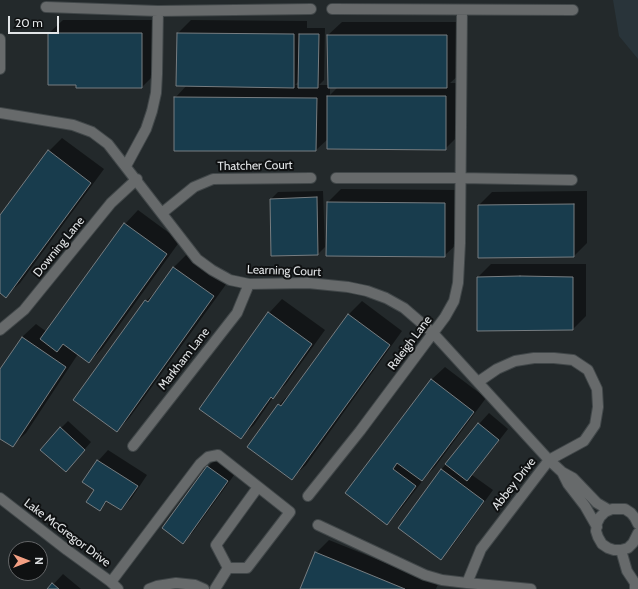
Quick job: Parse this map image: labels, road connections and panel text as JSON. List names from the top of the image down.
{
  "streets": {
    "street": [
      "Thatcher Court",
      "Downing Lane",
      "Learning Court",
      "Raleigh Lane",
      "Markham Lane",
      "Abbey Drive",
      "Lake McGregor Drive"
    ]
  },
  "crossings": [
    ["Thatcher Court", "Learning Court"],
    ["Downing Lane", "Learning Court"],
    ["Learning Court", "Raleigh Lane"],
    ["Learning Court", "Markham Lane"],
    ["Learning Court", "Abbey Drive"]
  ],
  "scale_bar": "20 m",
  "north": "right"
}
